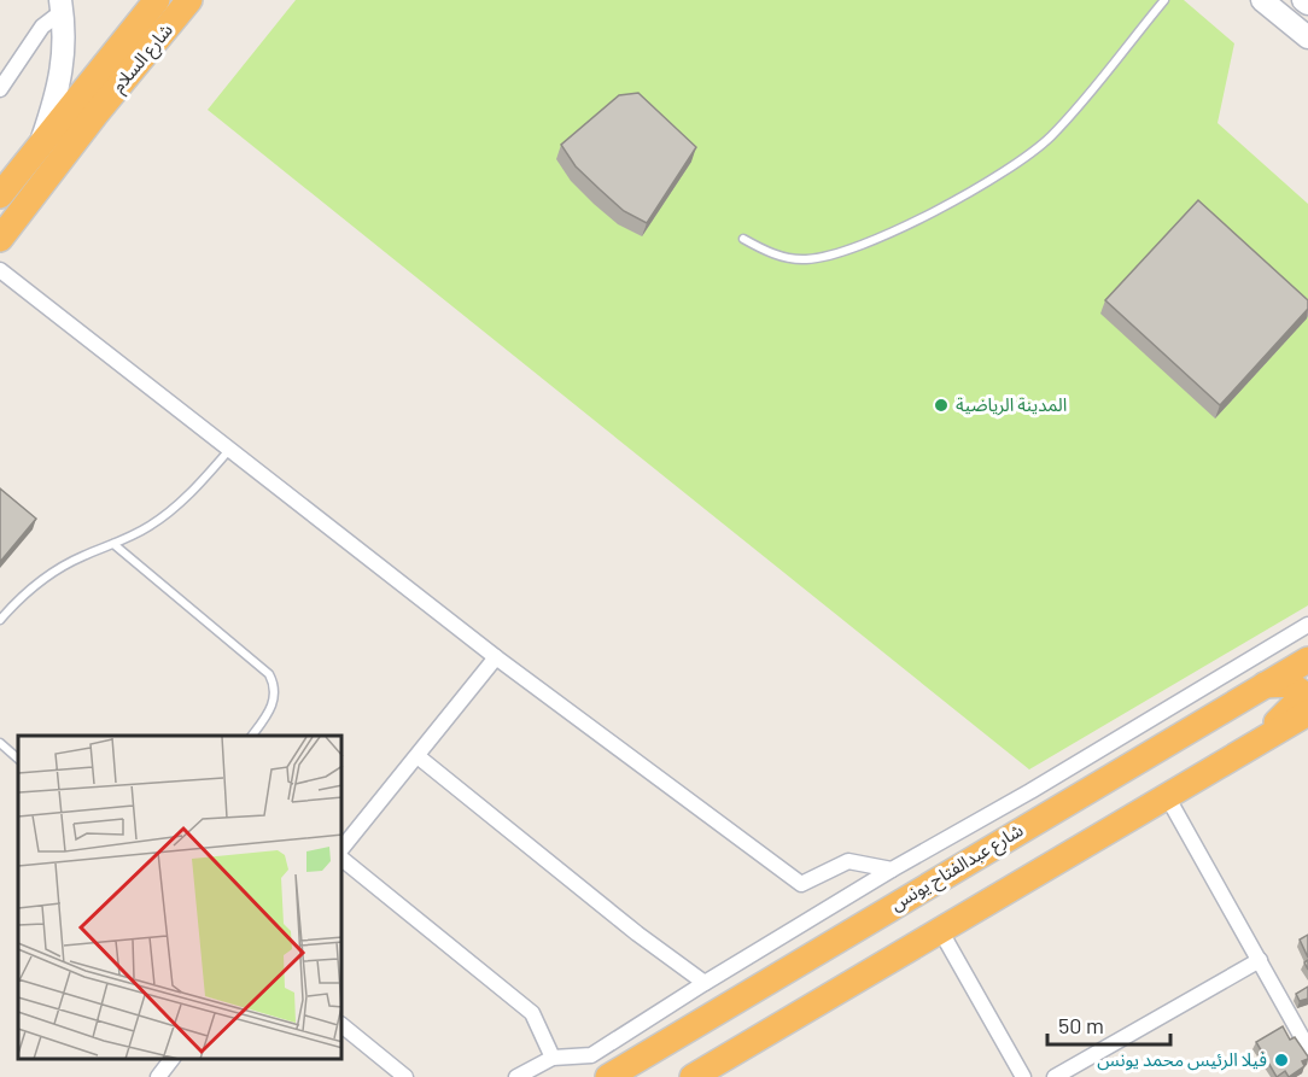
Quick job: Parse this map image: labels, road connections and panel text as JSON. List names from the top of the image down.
{
  "streets": {
    "highway": ["شارع السلام", "شارع عبدالفتاح يونس"]
  },
  "places": ["المدينة الرياضية", "فيلا الرئيس محمد يونس"],
  "scale_bar": "50 m"
}
